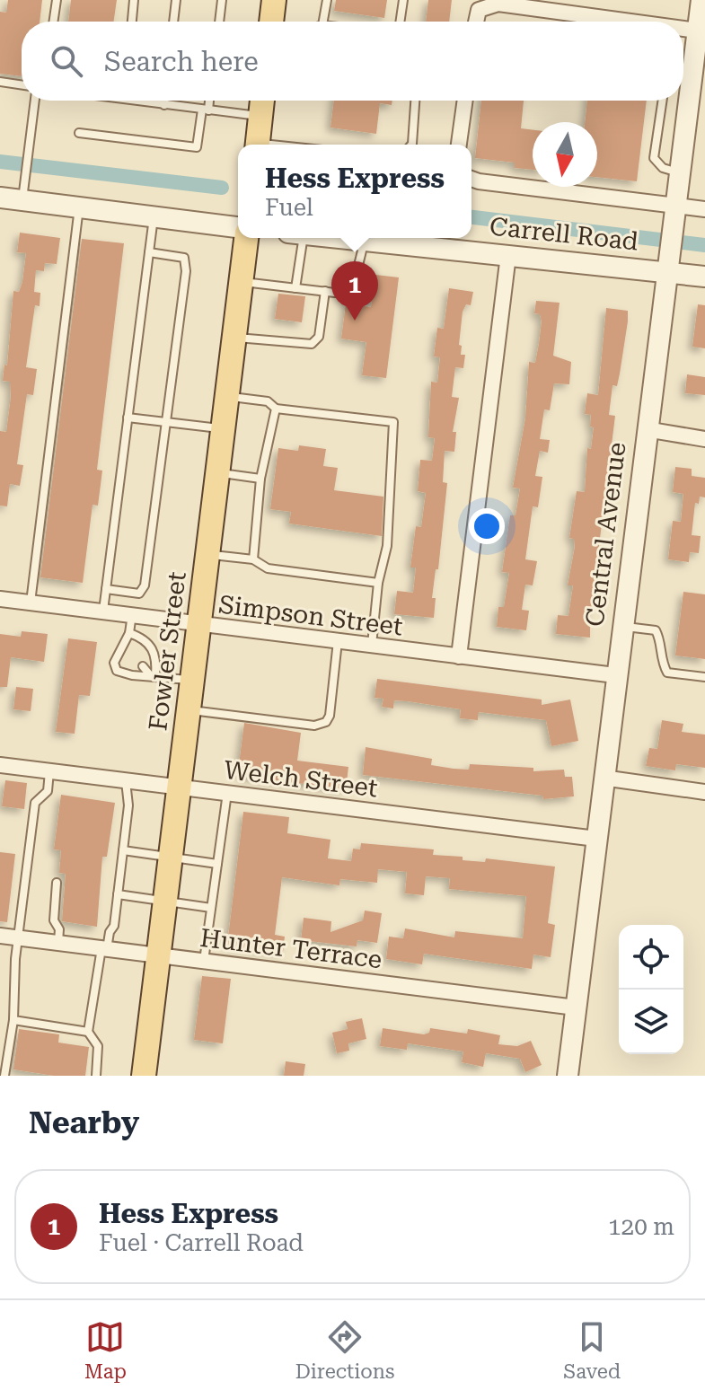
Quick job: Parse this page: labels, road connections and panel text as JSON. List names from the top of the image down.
{
  "streets": {
    "main road": ["Fowler Street"],
    "street": [
      "Carrell Road",
      "Central Avenue",
      "Simpson Street",
      "Welch Street",
      "Hunter Terrace"
    ]
  },
  "crossings": [
    ["Carrell Road", "Central Avenue"],
    ["Central Avenue", "Simpson Street"],
    ["Central Avenue", "Welch Street"],
    ["Central Avenue", "Hunter Terrace"],
    ["Simpson Street", "Fowler Street"],
    ["Fowler Street", "Welch Street"],
    ["Fowler Street", "Hunter Terrace"]
  ],
  "north": "bottom",
  "page": {
    "search": "Search here",
    "popup": ["Hess Express", "Fuel"],
    "pins": "1",
    "heading": "Nearby",
    "list": [
      {
        "mark": "1",
        "name": "Hess Express",
        "note": "Fuel · Carrell Road",
        "value": "120 m"
      }
    ],
    "nav": ["Map", "Directions", "Saved"]
  }
}
